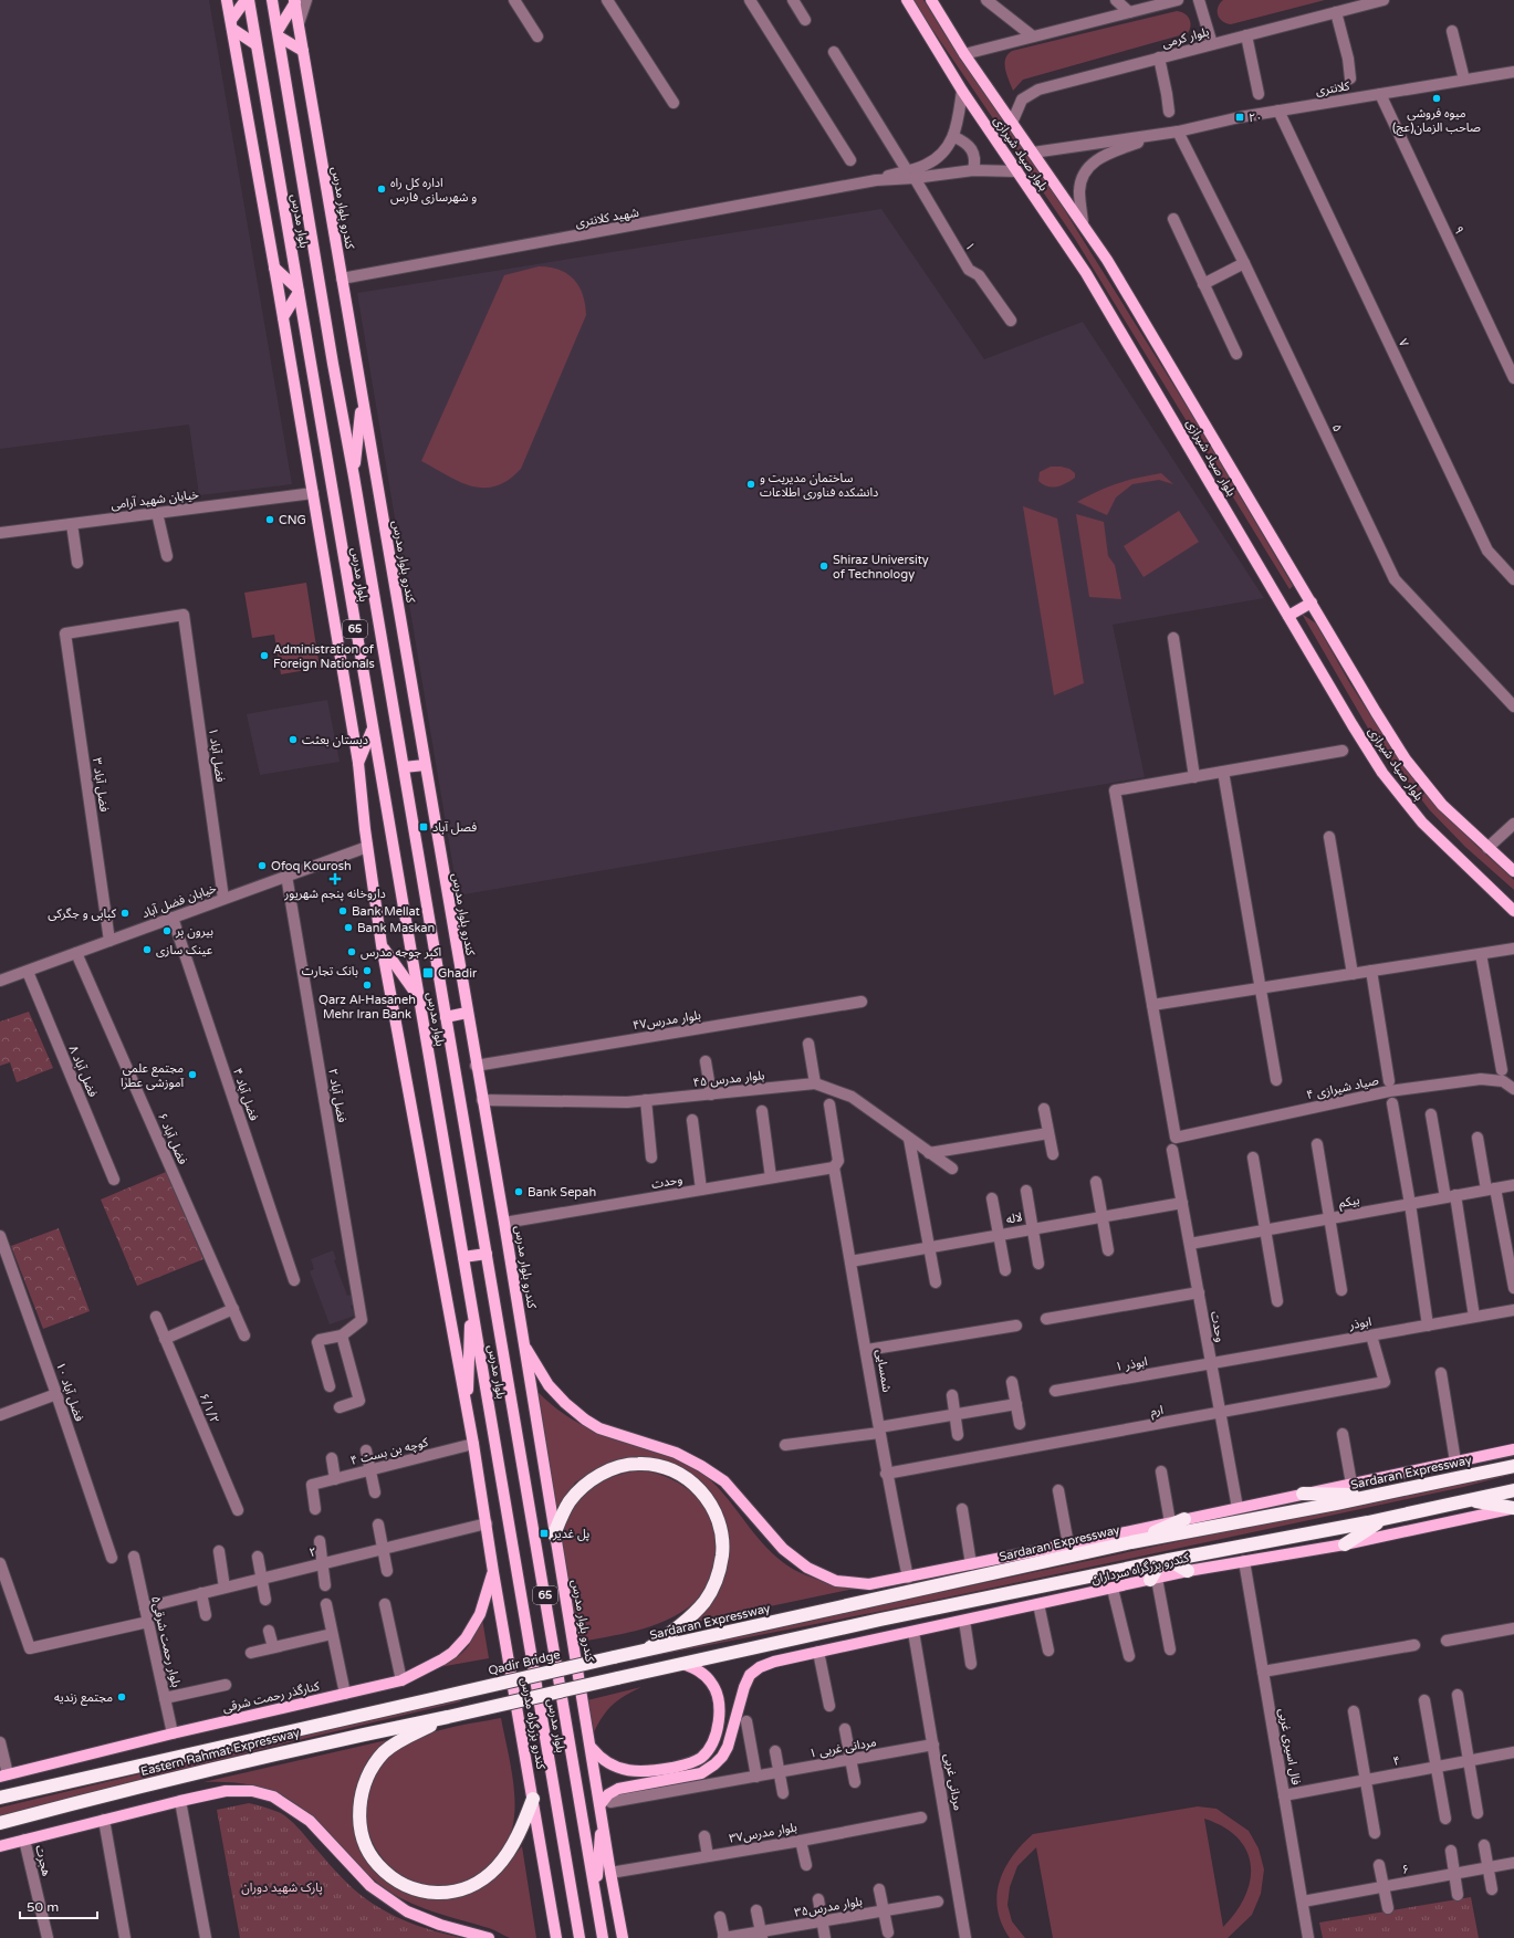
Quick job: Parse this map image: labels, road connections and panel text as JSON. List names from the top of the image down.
{
  "streets": {
    "highway": ["Sardaran Expressway", "Qadir Bridge", "Eastern Rahmat Expressway"],
    "main road": [
      "بلوار صیاد شیرازی",
      "کندرو بلوار مدرس",
      "بلوار مدرس",
      "65",
      "کندرو بزرگراه سرداران",
      "کنارگذر رحمت شرقی",
      "کندرو بزرگراه مدرس"
    ],
    "street": [
      "بلوار کرمی",
      "کلانتری",
      "شهید کلانتری",
      "۹",
      "۱",
      "۷",
      "۵",
      "خیابان شهید آرامی",
      "فضل آباد ۱",
      "فضل آباد ۳",
      "خیابان فضل آباد",
      "بلوار مدرس۴۷",
      "فضل آباد ۸",
      "۴۵ بلوار مدرس",
      "صیاد شیرازی ۴",
      "فضل آباد ۴",
      "فضل آباد ۲",
      "فضل آباد ۶",
      "وحدت",
      "بیکم",
      "لاله",
      "ابوذر",
      "ابوذر ۱",
      "شمسایی",
      "فضل آباد ۱۰",
      "۶/۱/۲",
      "ارم",
      "کوچه بن بست ۴",
      "۲",
      "۵بلوار رحمت شرقی",
      "فال اسیری غربی",
      "مردانی غربی ۱",
      "۴",
      "مردانی غربی",
      "بلوار مدرس۳۷",
      "هجرت",
      "۶",
      "بلوار مدرس۳۵"
    ]
  },
  "crossings": [
    ["بلوار کرمی", "بلوار صیاد شیرازی"],
    ["کلانتری", "بلوار صیاد شیرازی"],
    ["کلانتری", "۹"],
    ["کلانتری", "۷"],
    ["کلانتری", "۵"],
    ["کندرو بلوار مدرس", "شهید کلانتری"],
    ["کندرو بلوار مدرس", "بلوار مدرس۴۷"],
    ["کندرو بلوار مدرس", "۴۵ بلوار مدرس"],
    ["کندرو بلوار مدرس", "وحدت"],
    ["کندرو بلوار مدرس", "کندرو بزرگراه سرداران"],
    ["کندرو بلوار مدرس", "مردانی غربی ۱"],
    ["کندرو بلوار مدرس", "بلوار مدرس۳۷"],
    ["شهید کلانتری", "۱"],
    ["فضل آباد ۱", "فضل آباد ۳"],
    ["فضل آباد ۱", "خیابان فضل آباد"],
    ["فضل آباد ۳", "خیابان فضل آباد"],
    ["خیابان فضل آباد", "فضل آباد ۸"],
    ["خیابان فضل آباد", "فضل آباد ۴"],
    ["خیابان فضل آباد", "فضل آباد ۲"],
    ["خیابان فضل آباد", "فضل آباد ۶"],
    ["وحدت", "بیکم"],
    ["وحدت", "لاله"],
    ["وحدت", "ابوذر"],
    ["وحدت", "ابوذر ۱"],
    ["وحدت", "شمسایی"],
    ["وحدت", "ارم"],
    ["لاله", "شمسایی"],
    ["ابوذر", "ابوذر ۱"],
    ["ابوذر", "ارم"],
    ["شمسایی", "ارم"],
    ["کوچه بن بست ۴", "کندرو بزرگراه مدرس"],
    ["Sardaran Expressway", "Qadir Bridge"],
    ["۲", "۵بلوار رحمت شرقی"],
    ["۲", "کندرو بزرگراه مدرس"],
    ["کندرو بزرگراه سرداران", "فال اسیری غربی"],
    ["کندرو بزرگراه سرداران", "مردانی غربی ۱"],
    ["کندرو بزرگراه سرداران", "مردانی غربی"],
    ["۵بلوار رحمت شرقی", "کنارگذر رحمت شرقی"],
    ["Qadir Bridge", "Eastern Rahmat Expressway"],
    ["کنارگذر رحمت شرقی", "کندرو بزرگراه مدرس"],
    ["فال اسیری غربی", "۴"],
    ["فال اسیری غربی", "۶"],
    ["مردانی غربی ۱", "مردانی غربی"]
  ],
  "parks": ["پارک شهید دوران"],
  "places": {
    "other": [
      "میوه فروشی صاحب الزمان(عج)",
      "اداره کل راه و شهرسازی فارس",
      "ساختمان مدیریت و دانشکده فناوری اطلاعات",
      "CNG",
      "Shiraz University of Technology",
      "Administration of Foreign Nationals",
      "دبستان بعثت",
      "Ofoq Kourosh",
      "Bank Mellat",
      "کبابی و جگرکی",
      "Bank Maskan",
      "بیرون بر",
      "عینک سازی",
      "اکبر جوجه مدرس",
      "بانک تجارت",
      "Qarz Al-Hasaneh Mehr Iran Bank",
      "مجتمع علمی آموزشی عطرا",
      "Bank Sepah",
      "مجتمع زندیه"
    ],
    "transit": [
      "۲۰",
      "فصل آباد",
      "Ghadir",
      "پل غدیر"
    ],
    "health": ["داروخانه پنجم شهریور"]
  },
  "scale_bar": "50 m"
}
